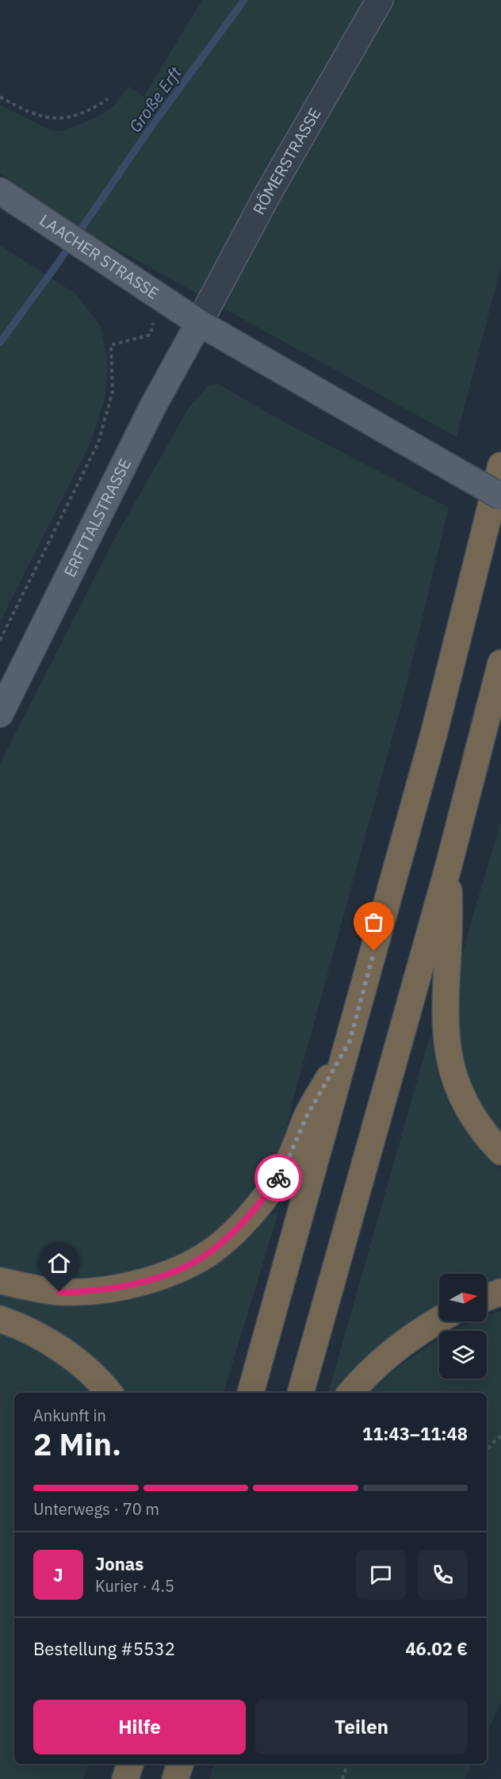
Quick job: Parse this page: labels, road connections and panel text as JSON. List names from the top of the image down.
{
  "streets": {
    "main road": ["LAACHER STRASSE", "ERFTTALSTRASSE"],
    "street": ["RÖMERSTRASSE"]
  },
  "crossings": [
    ["RÖMERSTRASSE", "LAACHER STRASSE"],
    ["RÖMERSTRASSE", "ERFTTALSTRASSE"],
    ["LAACHER STRASSE", "ERFTTALSTRASSE"]
  ],
  "water": ["Große Erft"],
  "north": "right",
  "page": {
    "heading": ["2 Min.", "Ankunft in", "11:43–11:48"],
    "panel": [
      "Jonas",
      "Kurier · 4.5",
      "Bestellung #5532",
      "46.02 €"
    ],
    "bar": "Unterwegs · 70 m",
    "round": "J",
    "buttons": ["Hilfe", "Teilen"]
  }
}
